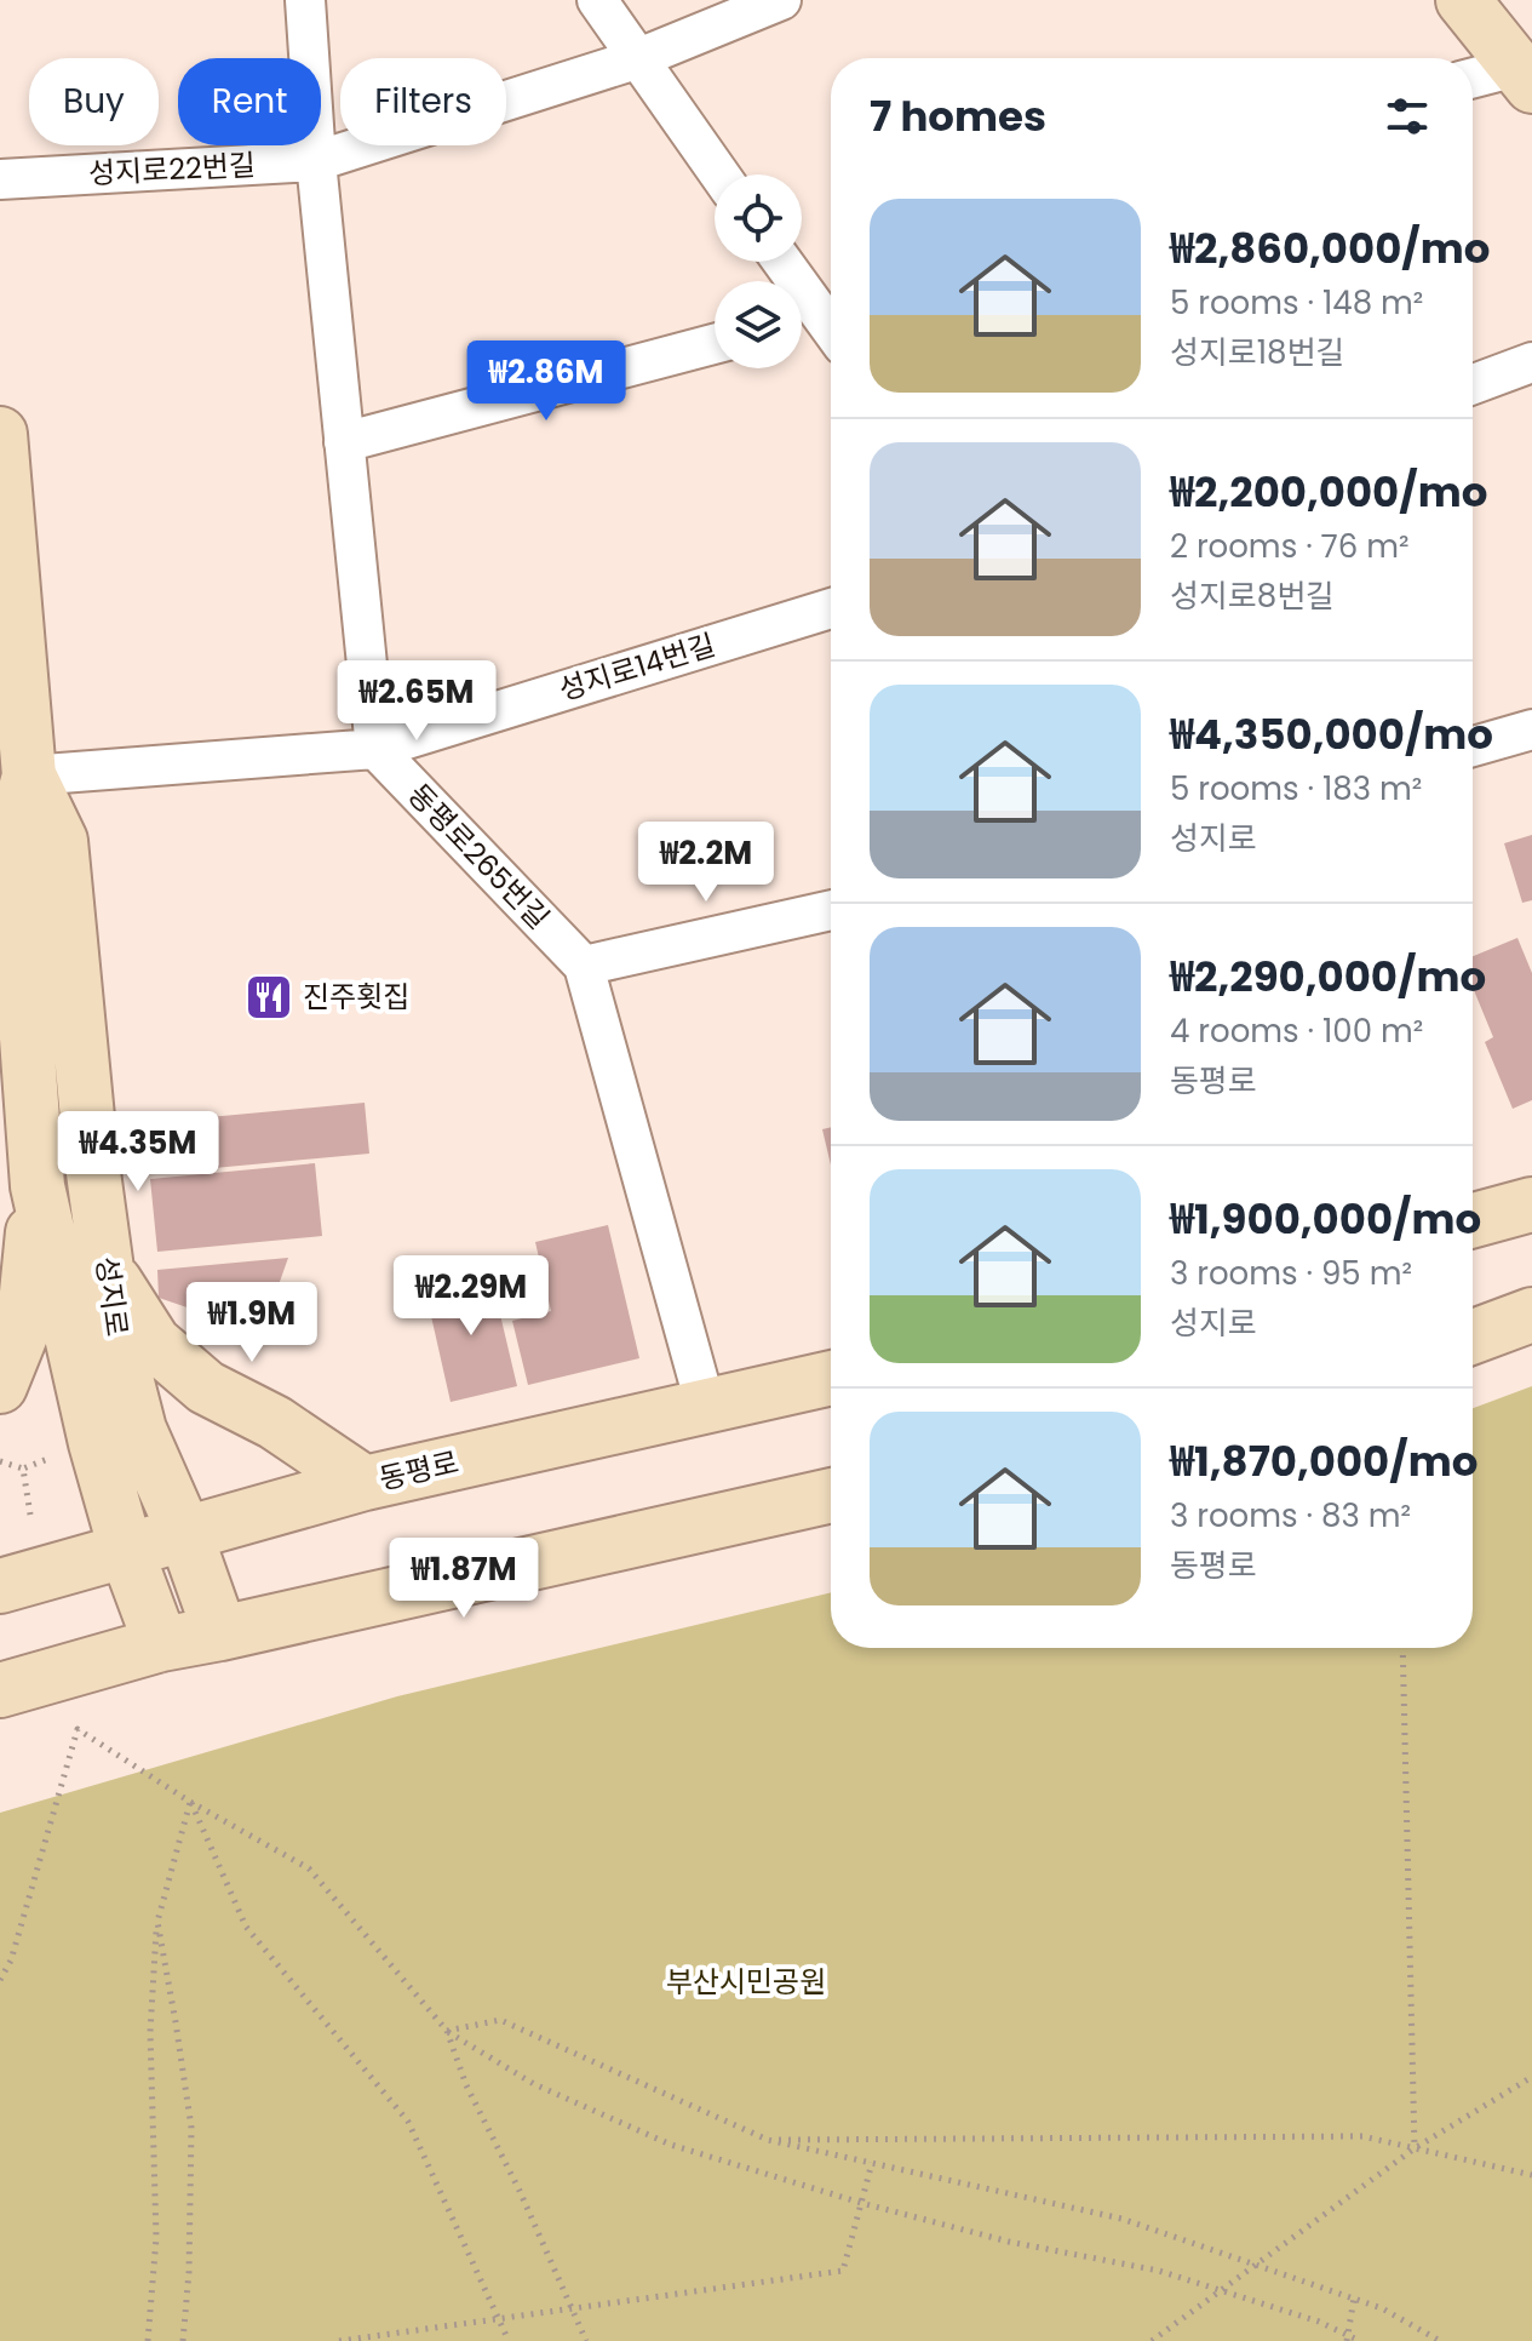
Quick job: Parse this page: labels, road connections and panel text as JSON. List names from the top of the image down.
{
  "streets": {
    "main road": ["성지로", "동평로"],
    "street": ["성지로22번길", "성지로14번길", "동평로265번길"]
  },
  "crossings": [
    ["성지로14번길", "동평로265번길"],
    ["성지로14번길", "성지로"],
    ["동평로265번길", "동평로"],
    ["성지로", "동평로"]
  ],
  "parks": ["부산시민공원"],
  "places": {
    "restaurant": ["진주횟집"]
  },
  "page": {
    "chip": ["Buy", "Rent", "Filters"],
    "heading": "7 homes",
    "list": [
      {
        "name": "₩2,860,000/mo",
        "note": "5 rooms · 148 m² · 성지로18번길"
      },
      {
        "name": "₩2,200,000/mo",
        "note": "2 rooms · 76 m² · 성지로8번길"
      },
      {
        "name": "₩4,350,000/mo",
        "note": "5 rooms · 183 m² · 성지로"
      },
      {
        "name": "₩2,290,000/mo",
        "note": "4 rooms · 100 m² · 동평로"
      },
      {
        "name": "₩1,900,000/mo",
        "note": "3 rooms · 95 m² · 성지로"
      },
      {
        "name": "₩1,870,000/mo",
        "note": "3 rooms · 83 m² · 동평로"
      }
    ],
    "price": [
      "₩2.86M",
      "₩2.65M",
      "₩2.2M",
      "₩4.35M",
      "₩2.29M",
      "₩1.9M",
      "₩1.87M"
    ]
  }
}
